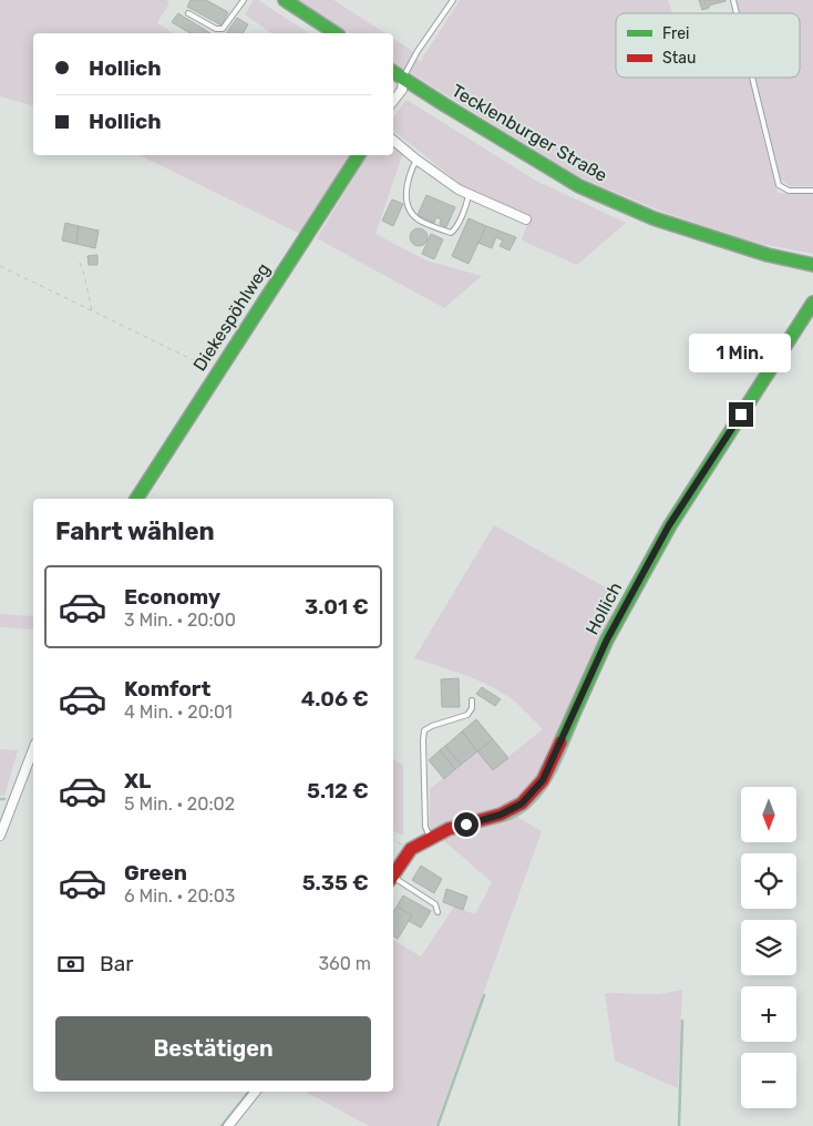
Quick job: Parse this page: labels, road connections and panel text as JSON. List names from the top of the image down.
{
  "streets": {
    "street": ["Tecklenburger Straße", "Diekespöhlweg", "Hollich"]
  },
  "legend": ["Frei", "Stau"],
  "north": "bottom",
  "page": {
    "banner": ["Hollich", "Hollich"],
    "bubble": "1 Min.",
    "heading": "Fahrt wählen",
    "list": [
      {
        "name": "Economy",
        "note": "3 Min. · 20:00",
        "value": "3.01 €"
      },
      {
        "name": "Komfort",
        "note": "4 Min. · 20:01",
        "value": "4.06 €"
      },
      {
        "name": "XL",
        "note": "5 Min. · 20:02",
        "value": "5.12 €"
      },
      {
        "name": "Green",
        "note": "6 Min. · 20:03",
        "value": "5.35 €"
      }
    ],
    "map_buttons": ["+", "−"],
    "pay": ["Bar", "360 m"],
    "buttons": "Bestätigen"
  }
}
